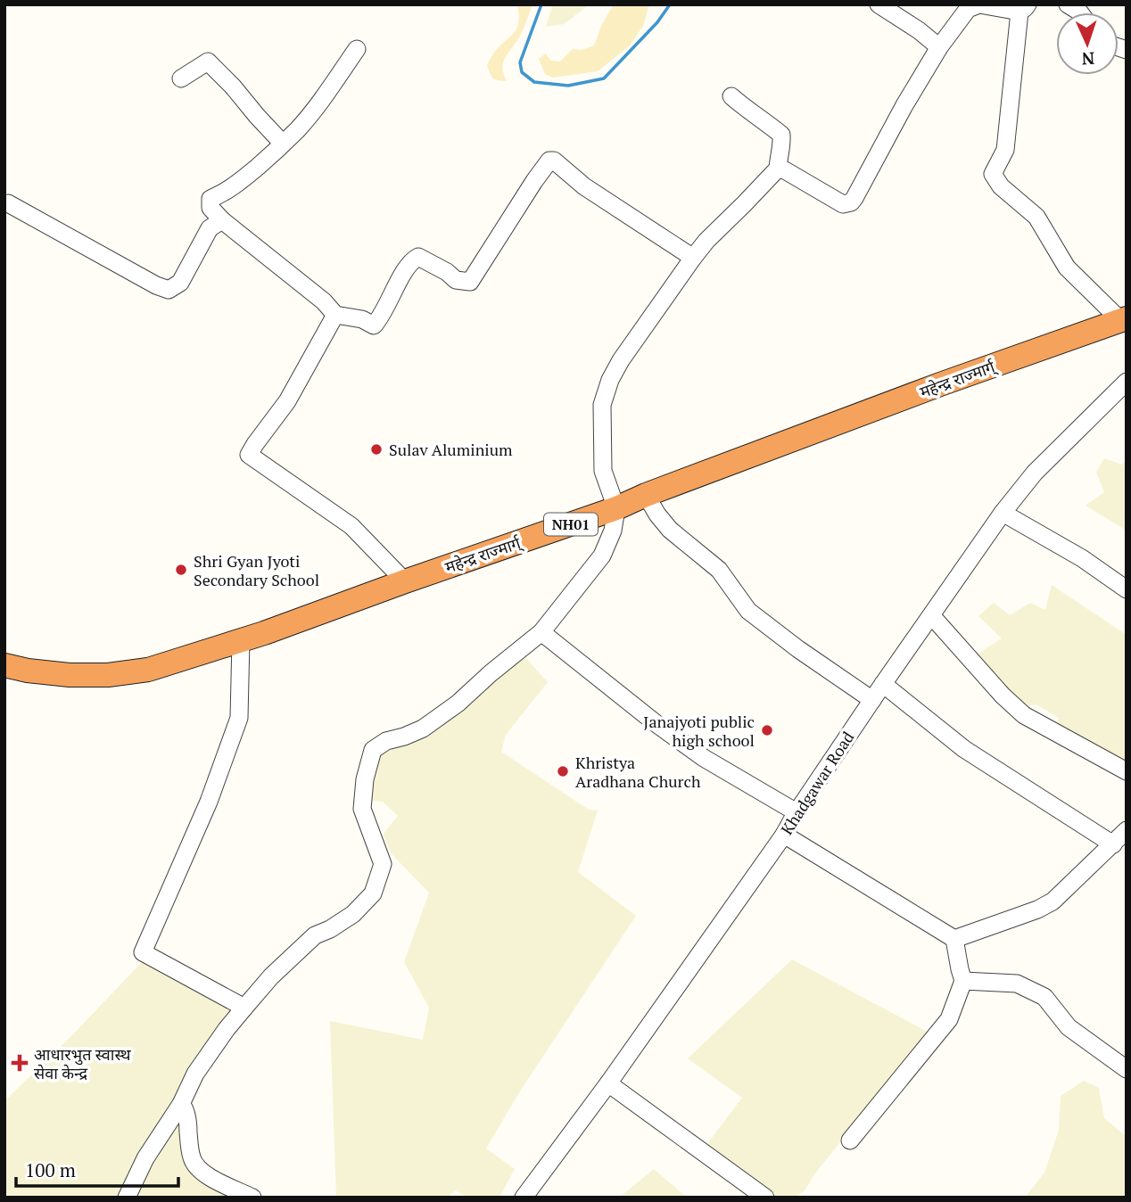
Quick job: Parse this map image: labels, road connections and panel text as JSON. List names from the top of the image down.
{
  "streets": {
    "highway": ["महेन्द्र राज्मार्ग्", "NH01"],
    "street": ["Khadgawar Road"]
  },
  "places": {
    "other": [
      "Sulav Aluminium",
      "Shri Gyan Jyoti Secondary School",
      "Janajyoti public high school",
      "Khristya Aradhana Church"
    ],
    "health": ["आधारभुत स्वास्थ सेवा केन्द्र"]
  },
  "scale_bar": "100 m",
  "north": "bottom"
}
